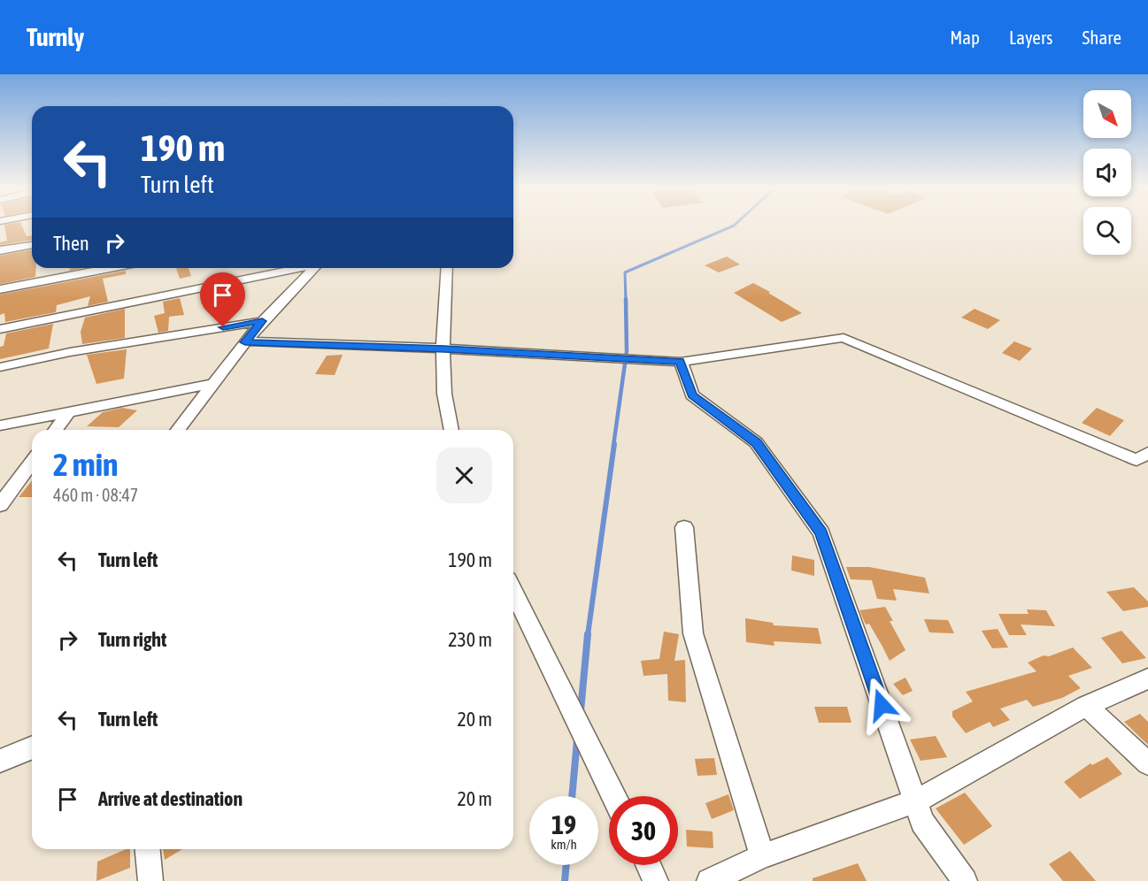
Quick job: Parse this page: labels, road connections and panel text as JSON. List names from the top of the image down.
{
  "north": "bottom right",
  "page": {
    "header": "Turnly",
    "nav": ["Map", "Layers", "Share"],
    "turn": ["190 m", "Turn left"],
    "then": "Then",
    "heading": ["2 min", "460 m · 08:47"],
    "list": [
      {
        "name": "Turn left",
        "value": "190 m"
      },
      {
        "name": "Turn right",
        "value": "230 m"
      },
      {
        "name": "Turn left",
        "value": "20 m"
      },
      {
        "name": "Arrive at destination",
        "value": "20 m"
      }
    ],
    "speed": "19 km/h",
    "limit": "30"
  }
}
